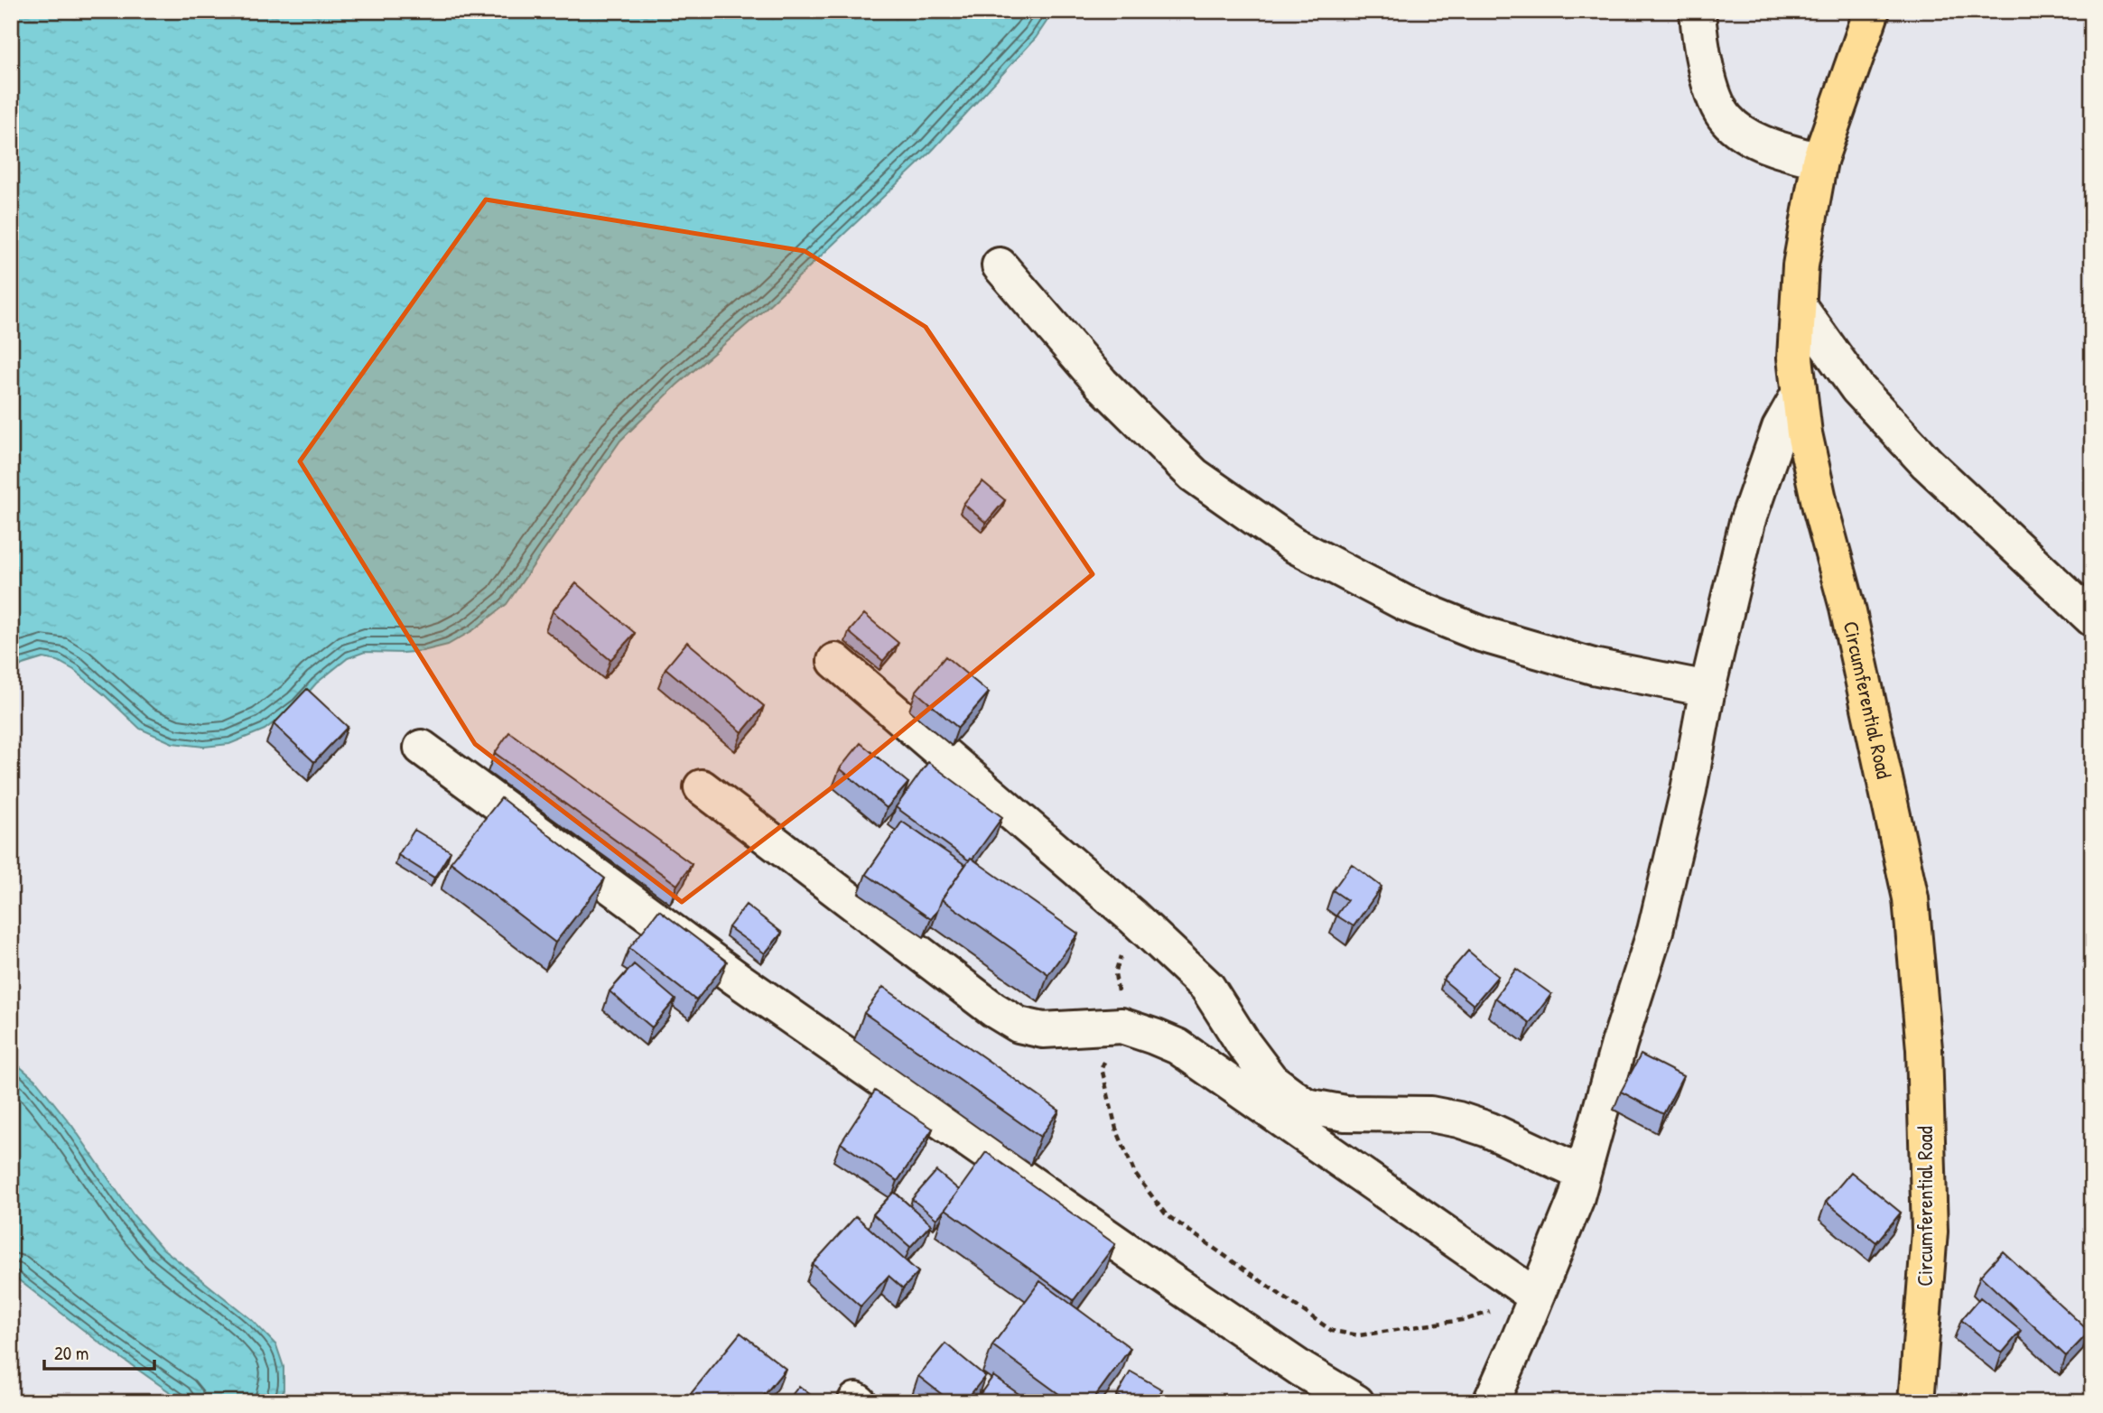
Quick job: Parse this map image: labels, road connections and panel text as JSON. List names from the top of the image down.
{
  "streets": {
    "main road": ["Circumferential Road"]
  },
  "scale_bar": "20 m"
}
